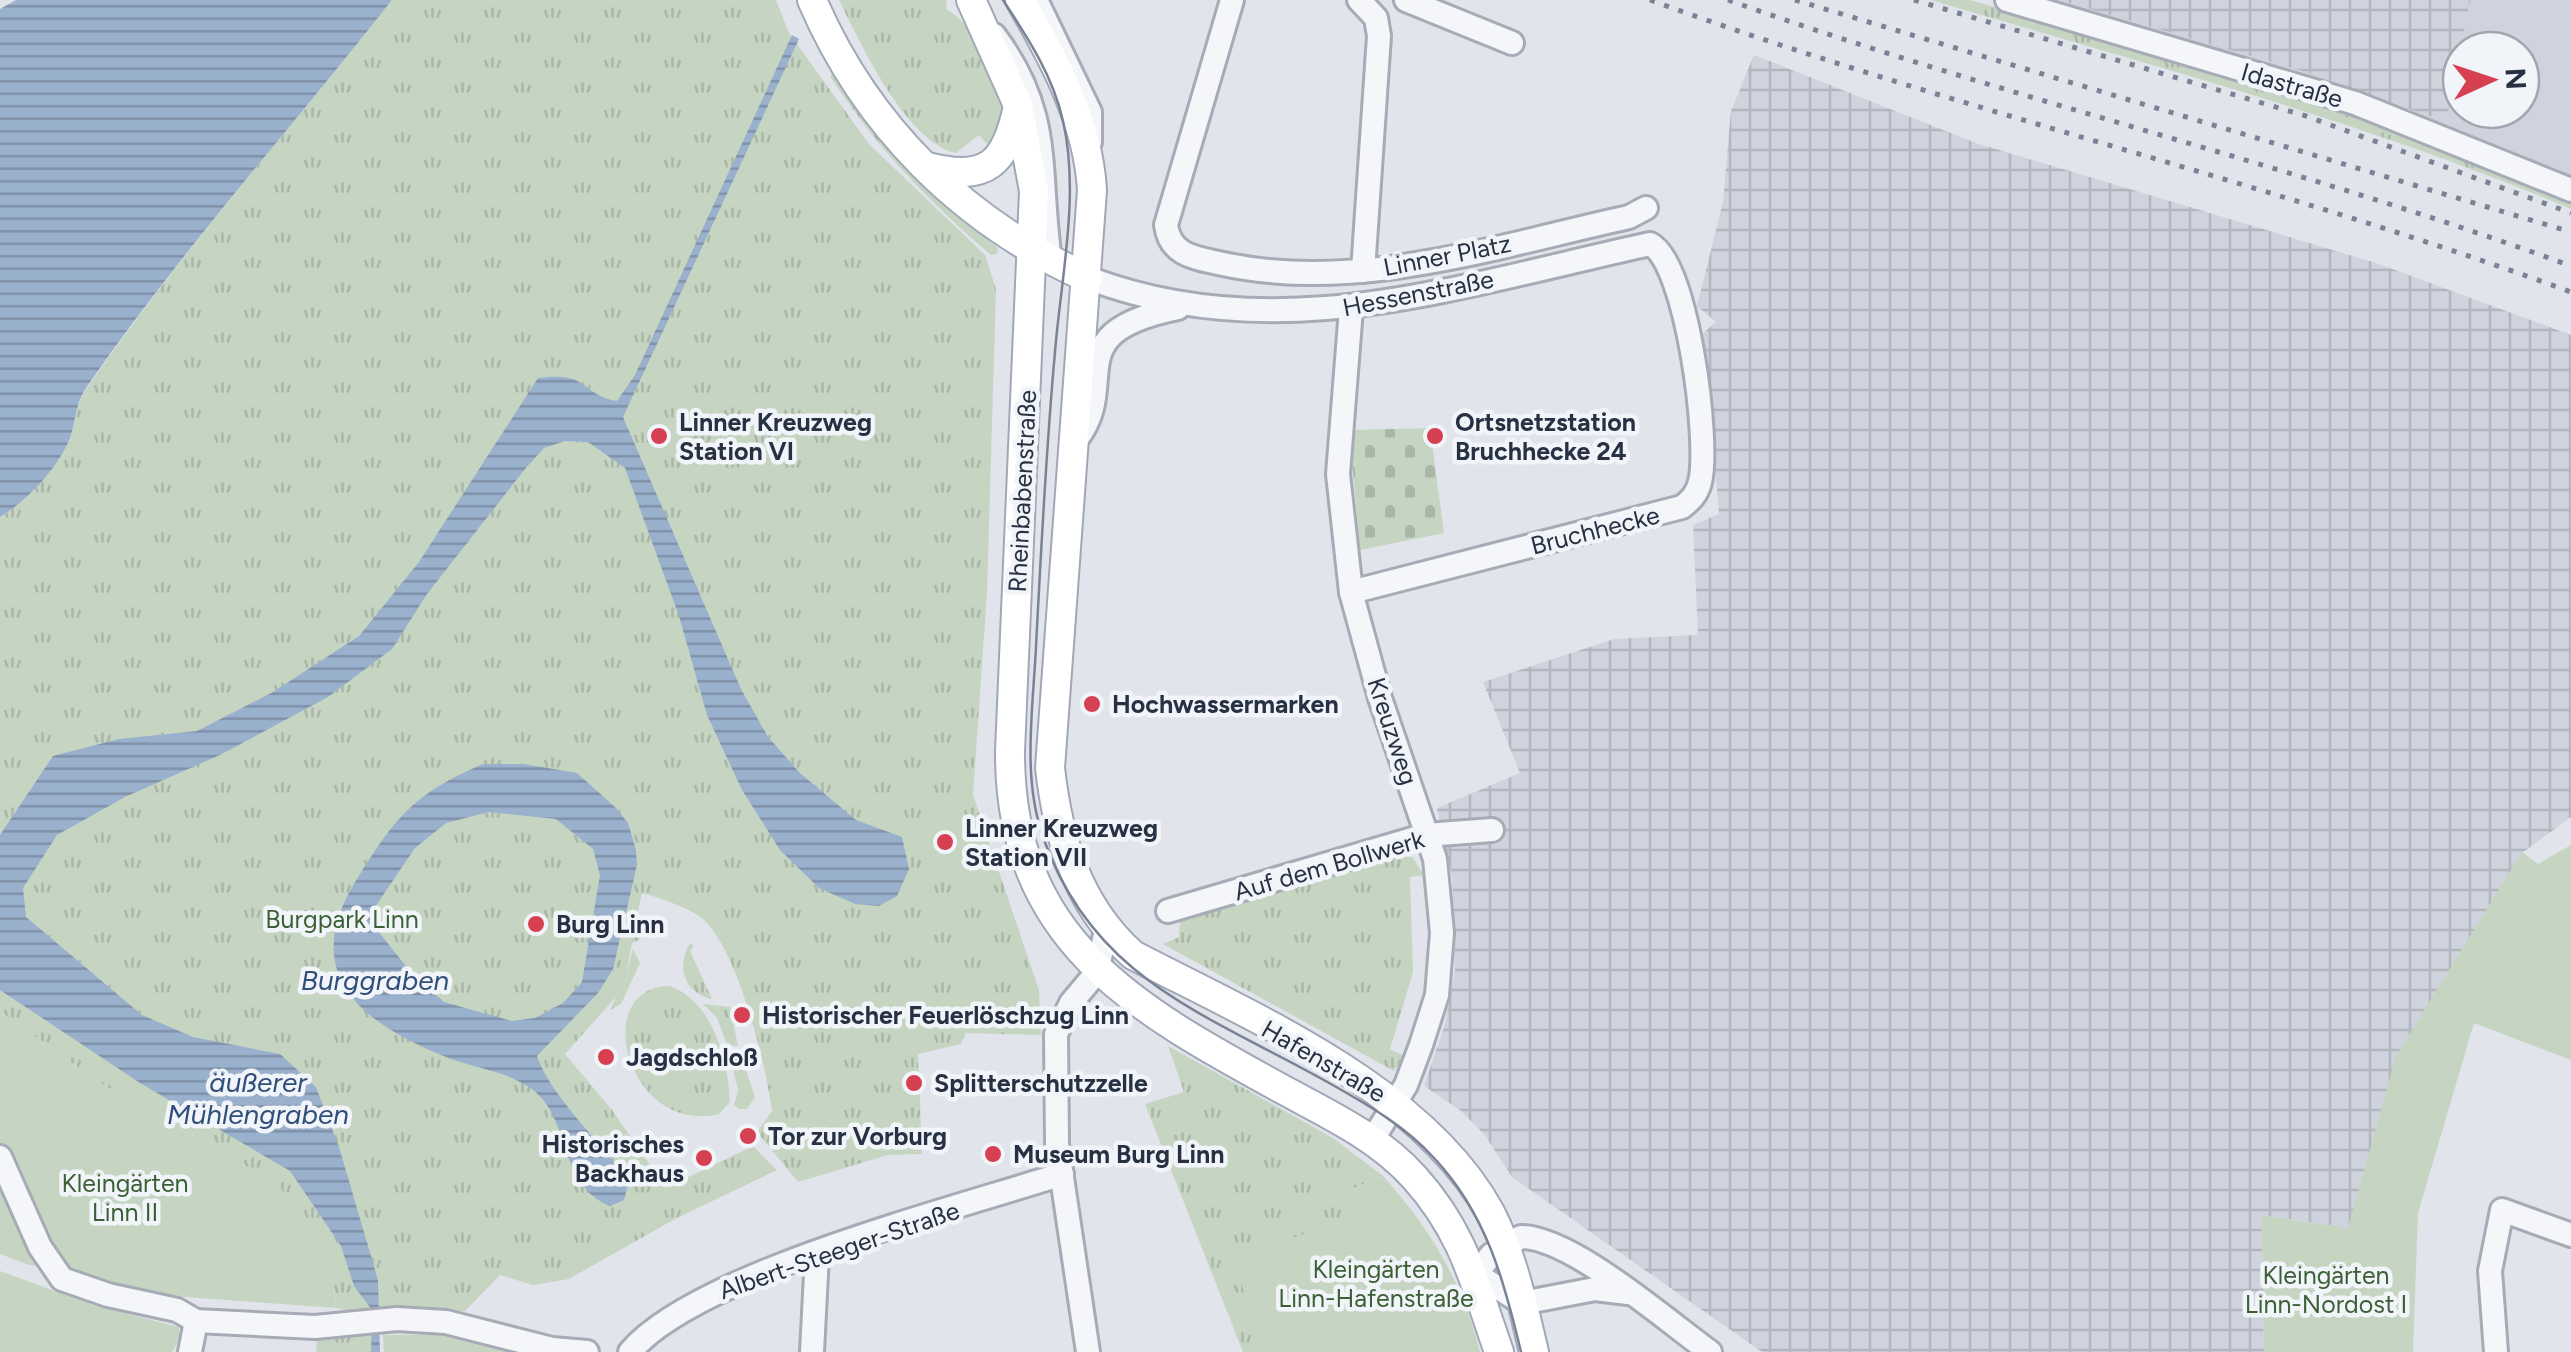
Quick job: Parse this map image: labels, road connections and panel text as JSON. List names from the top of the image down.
{
  "streets": {
    "main road": ["Rheinbabenstraße", "Hafenstraße"],
    "street": [
      "Idastraße",
      "Linner Platz",
      "Hessenstraße",
      "Bruchhecke",
      "Kreuzweg",
      "Auf dem Bollwerk",
      "Albert-Steeger-Straße"
    ]
  },
  "crossings": [
    ["Hessenstraße", "Rheinbabenstraße"],
    ["Hessenstraße", "Bruchhecke"],
    ["Hessenstraße", "Kreuzweg"],
    ["Rheinbabenstraße", "Hafenstraße"],
    ["Bruchhecke", "Kreuzweg"],
    ["Kreuzweg", "Auf dem Bollwerk"],
    ["Kreuzweg", "Hafenstraße"]
  ],
  "water": ["Burggraben", "äußerer Mühlengraben"],
  "parks": [
    "Burgpark Linn",
    "Kleingärten Linn II",
    "Kleingärten Linn-Hafenstraße",
    "Kleingärten Linn-Nordost I"
  ],
  "places": [
    "Linner Kreuzweg Station VI",
    "Ortsnetzstation Bruchhecke 24",
    "Hochwassermarken",
    "Linner Kreuzweg Station VII",
    "Burg Linn",
    "Historischer Feuerlöschzug Linn",
    "Jagdschloß",
    "Splitterschutzzelle",
    "Tor zur Vorburg",
    "Museum Burg Linn",
    "Historisches Backhaus"
  ],
  "north": "right"
}
